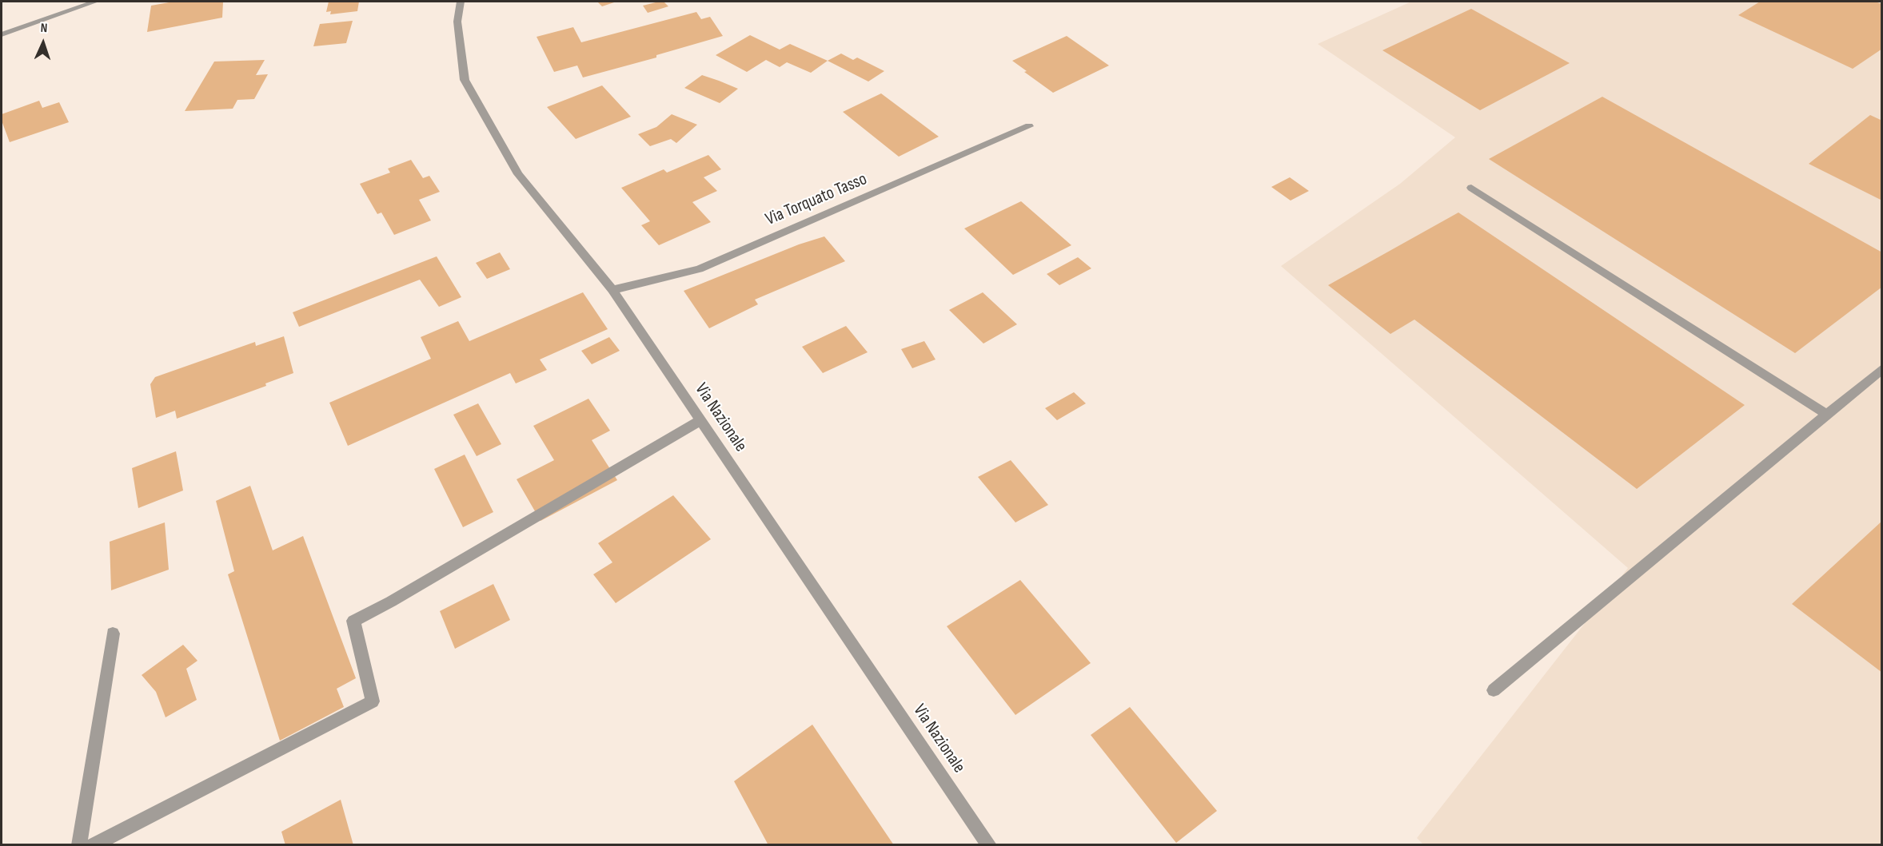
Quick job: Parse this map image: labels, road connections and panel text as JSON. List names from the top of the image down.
{
  "streets": {
    "street": ["Via Torquato Tasso", "Via Nazionale"]
  },
  "crossings": [
    ["Via Torquato Tasso", "Via Nazionale"]
  ],
  "north": "top"
}
